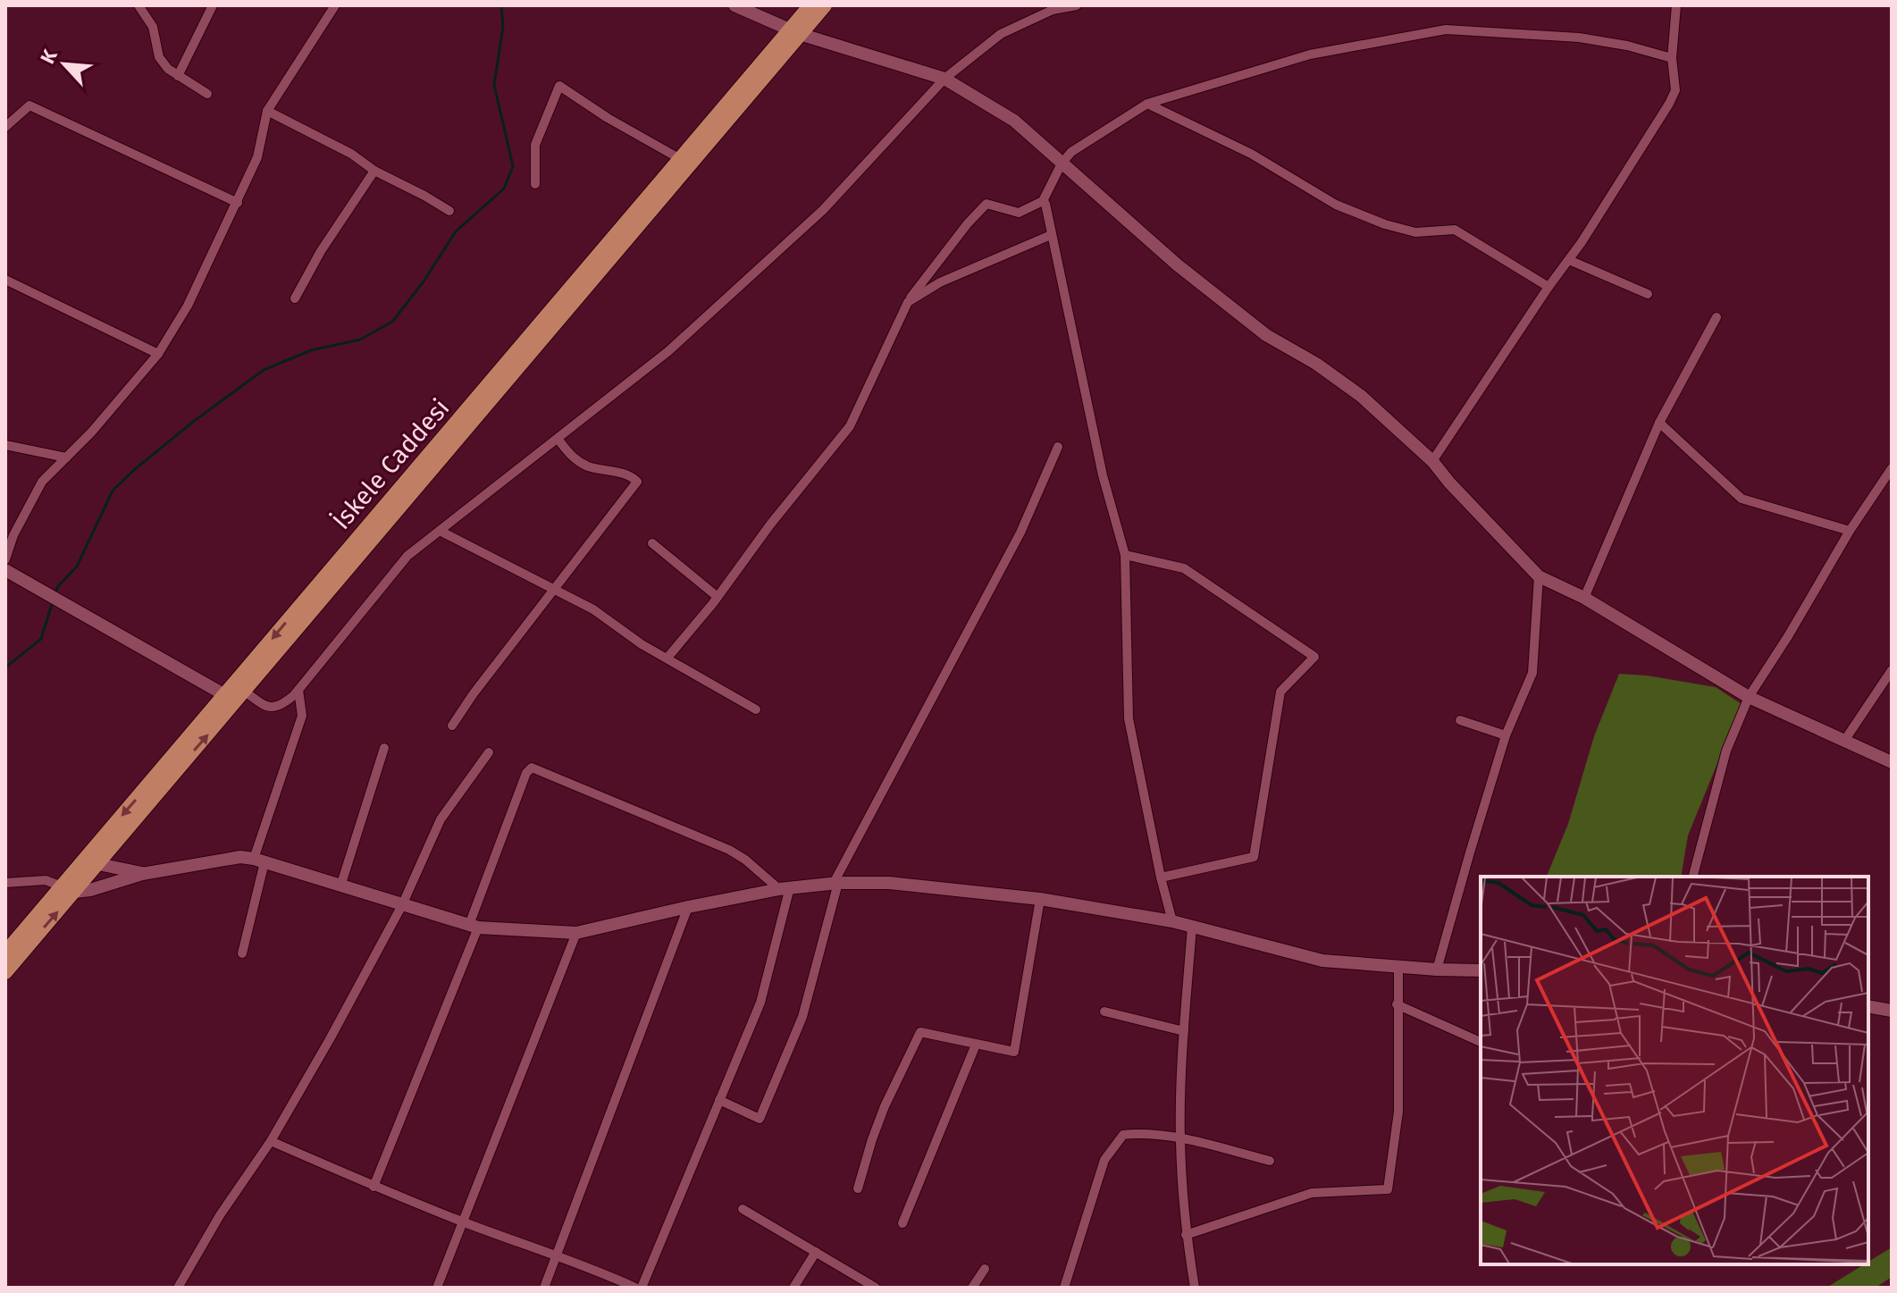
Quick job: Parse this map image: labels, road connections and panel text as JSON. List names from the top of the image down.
{
  "streets": {
    "main road": ["İskele Caddesi"]
  },
  "north": "top left"
}
